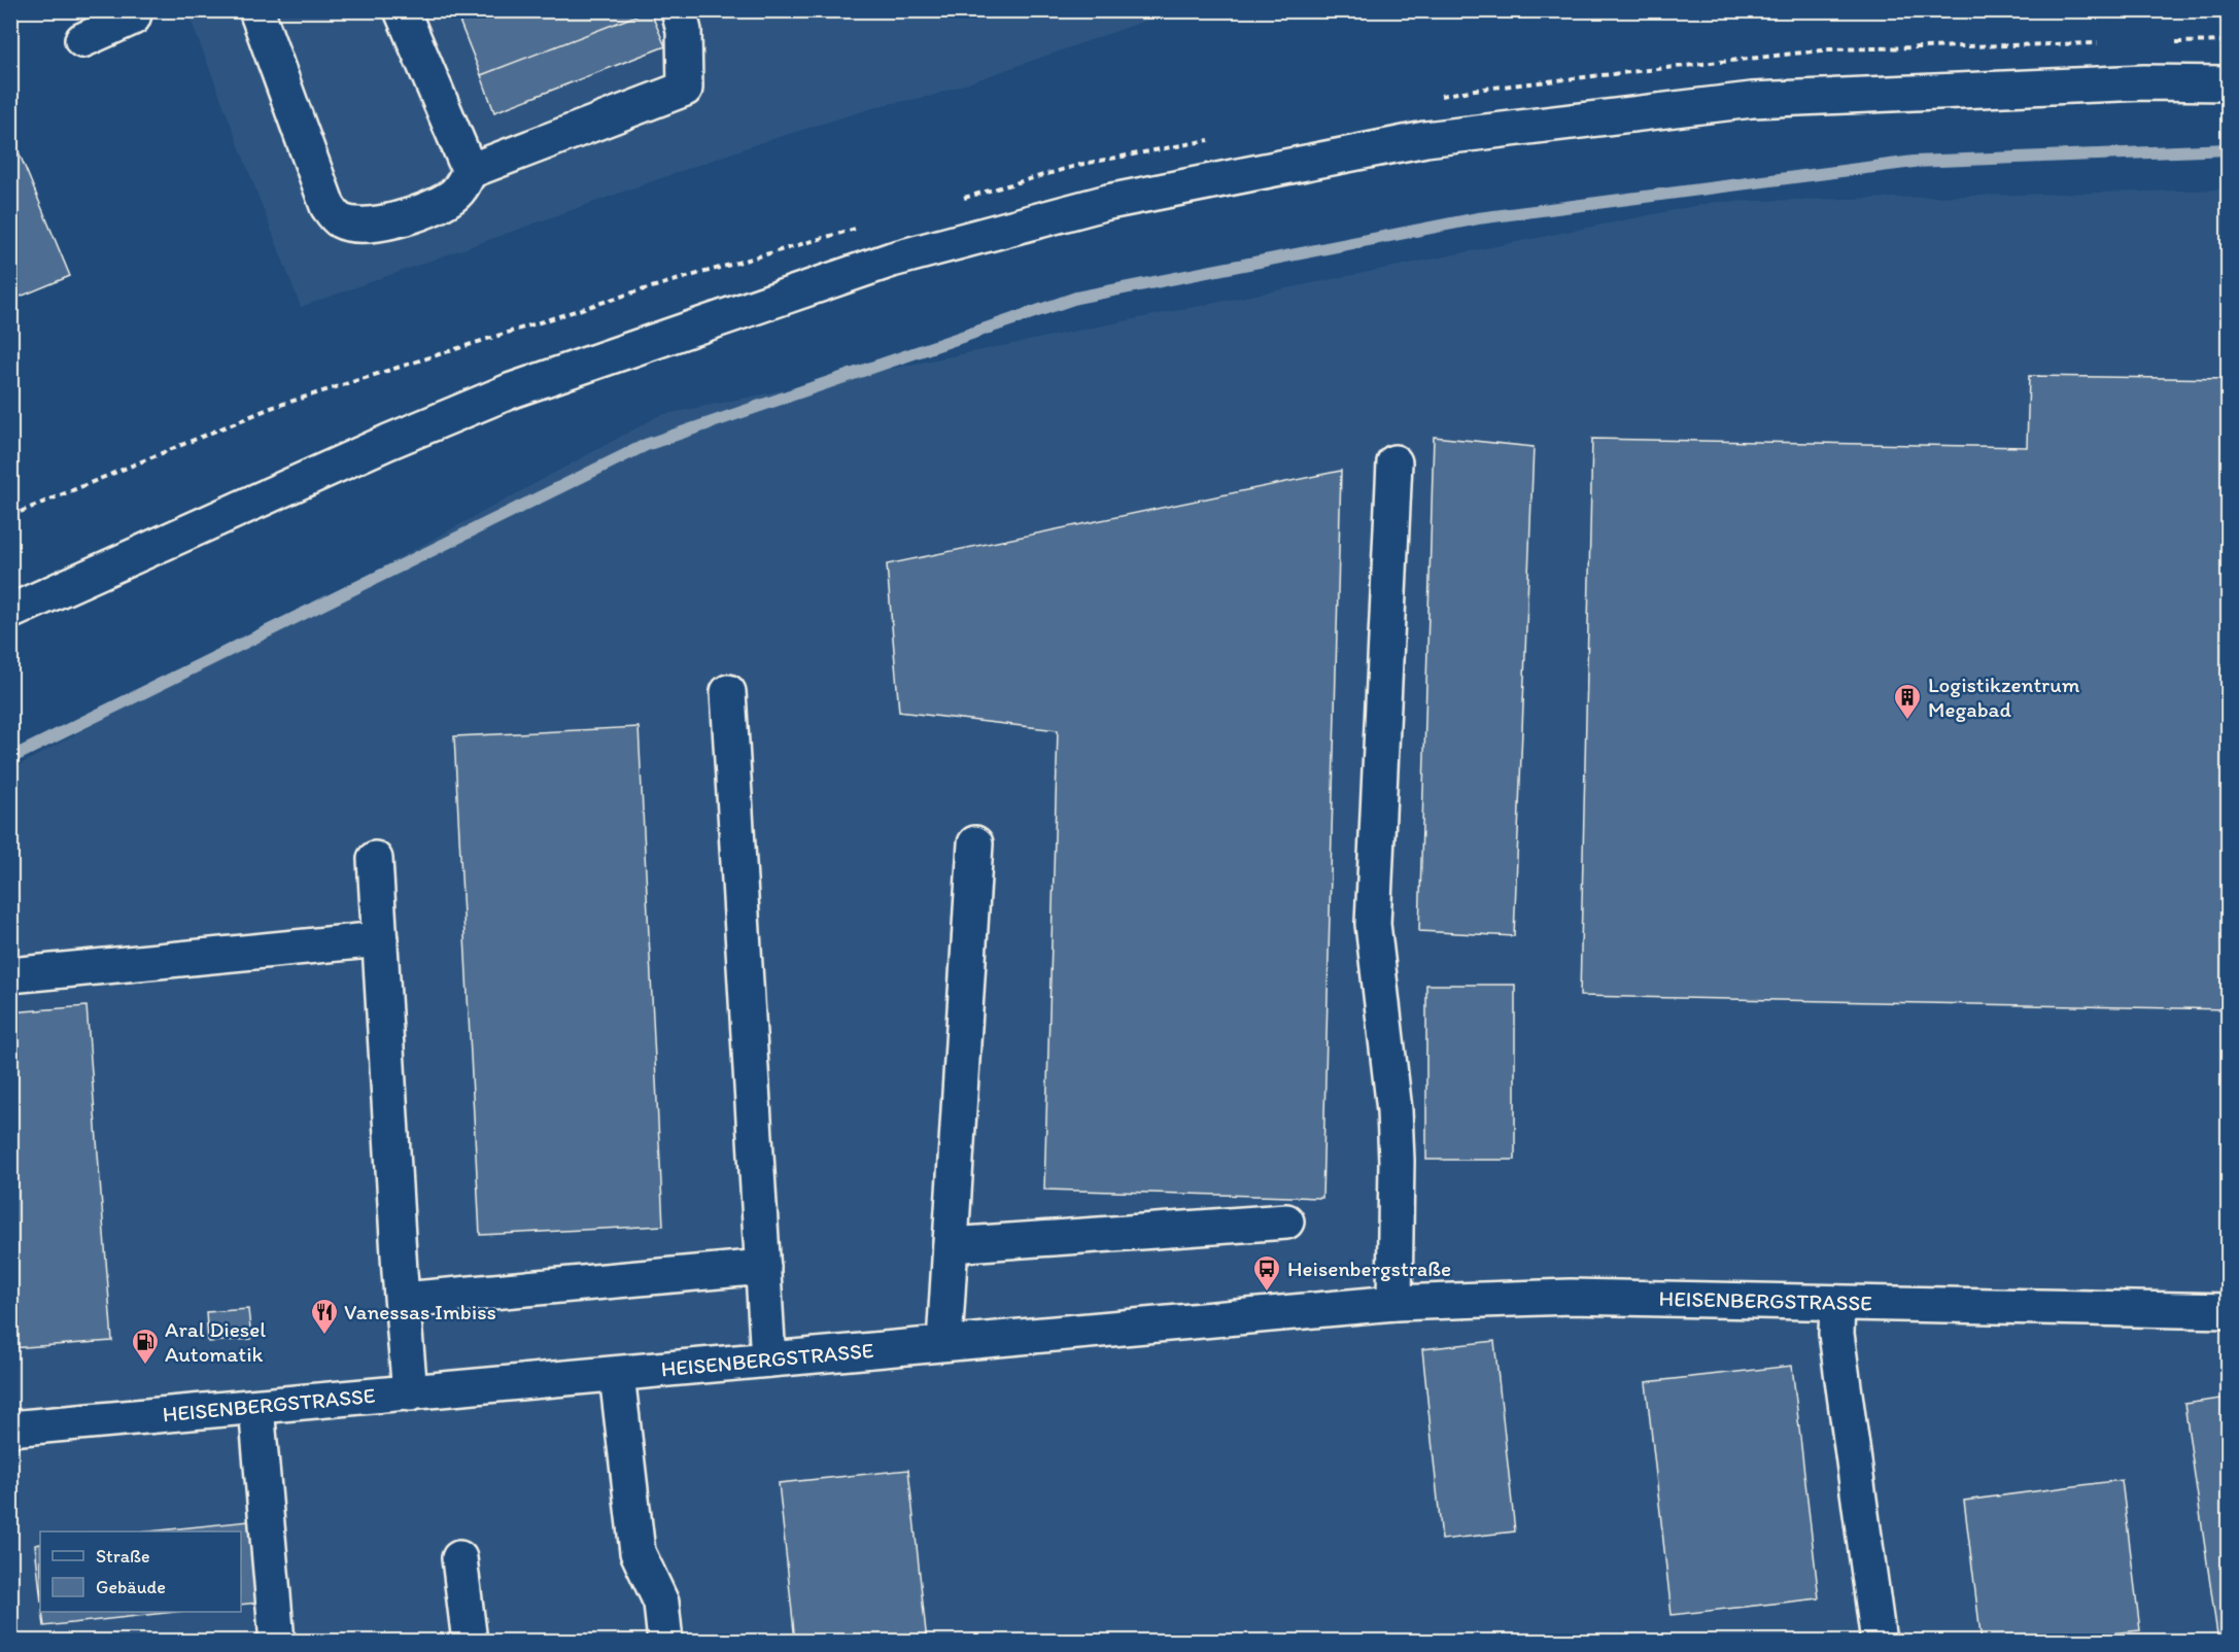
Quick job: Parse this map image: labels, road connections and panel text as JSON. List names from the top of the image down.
{
  "streets": {
    "street": ["HEISENBERGSTRASSE"]
  },
  "places": {
    "building": ["Logistikzentrum Megabad"],
    "bus stop": ["Heisenbergstraße"],
    "restaurant": ["Vanessas Imbiss"],
    "fuel station": ["Aral Diesel Automatik"]
  },
  "legend": ["Straße", "Gebäude"]
}
